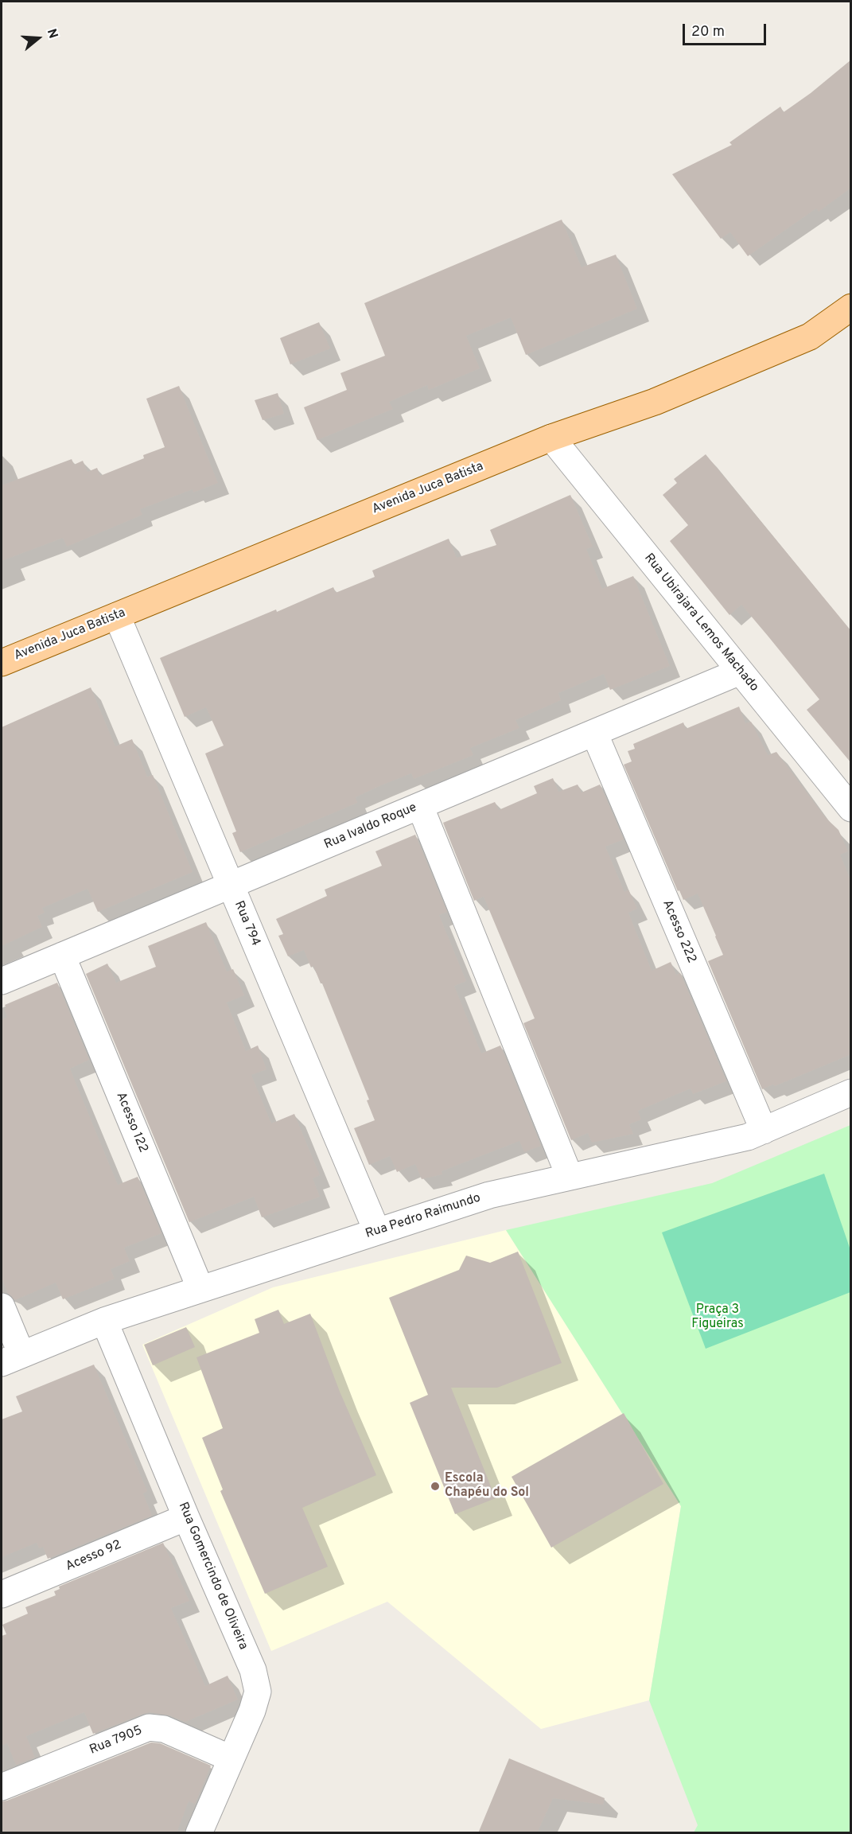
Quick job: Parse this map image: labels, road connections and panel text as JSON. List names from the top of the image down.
{
  "streets": {
    "main road": ["Avenida Juca Batista"],
    "street": [
      "Rua Ubirajara Lemos Machado",
      "Rua Ivaldo Roque",
      "Rua 794",
      "Acesso 222",
      "Acesso 122",
      "Rua Pedro Raimundo",
      "Acesso 92",
      "Rua Gomercindo de Oliveira",
      "Rua 7905"
    ]
  },
  "crossings": [
    ["Avenida Juca Batista", "Rua Ubirajara Lemos Machado"],
    ["Avenida Juca Batista", "Rua 794"],
    ["Rua Ubirajara Lemos Machado", "Rua Ivaldo Roque"],
    ["Rua Ivaldo Roque", "Rua 794"],
    ["Rua Ivaldo Roque", "Acesso 222"],
    ["Rua Ivaldo Roque", "Acesso 122"],
    ["Rua 794", "Rua Pedro Raimundo"],
    ["Acesso 222", "Rua Pedro Raimundo"],
    ["Acesso 122", "Rua Pedro Raimundo"],
    ["Rua Pedro Raimundo", "Rua Gomercindo de Oliveira"],
    ["Acesso 92", "Rua Gomercindo de Oliveira"],
    ["Rua Gomercindo de Oliveira", "Rua 7905"]
  ],
  "parks": ["Praça 3 Figueiras"],
  "places": ["Escola Chapéu do Sol"],
  "scale_bar": "20 m",
  "north": "right"
}
